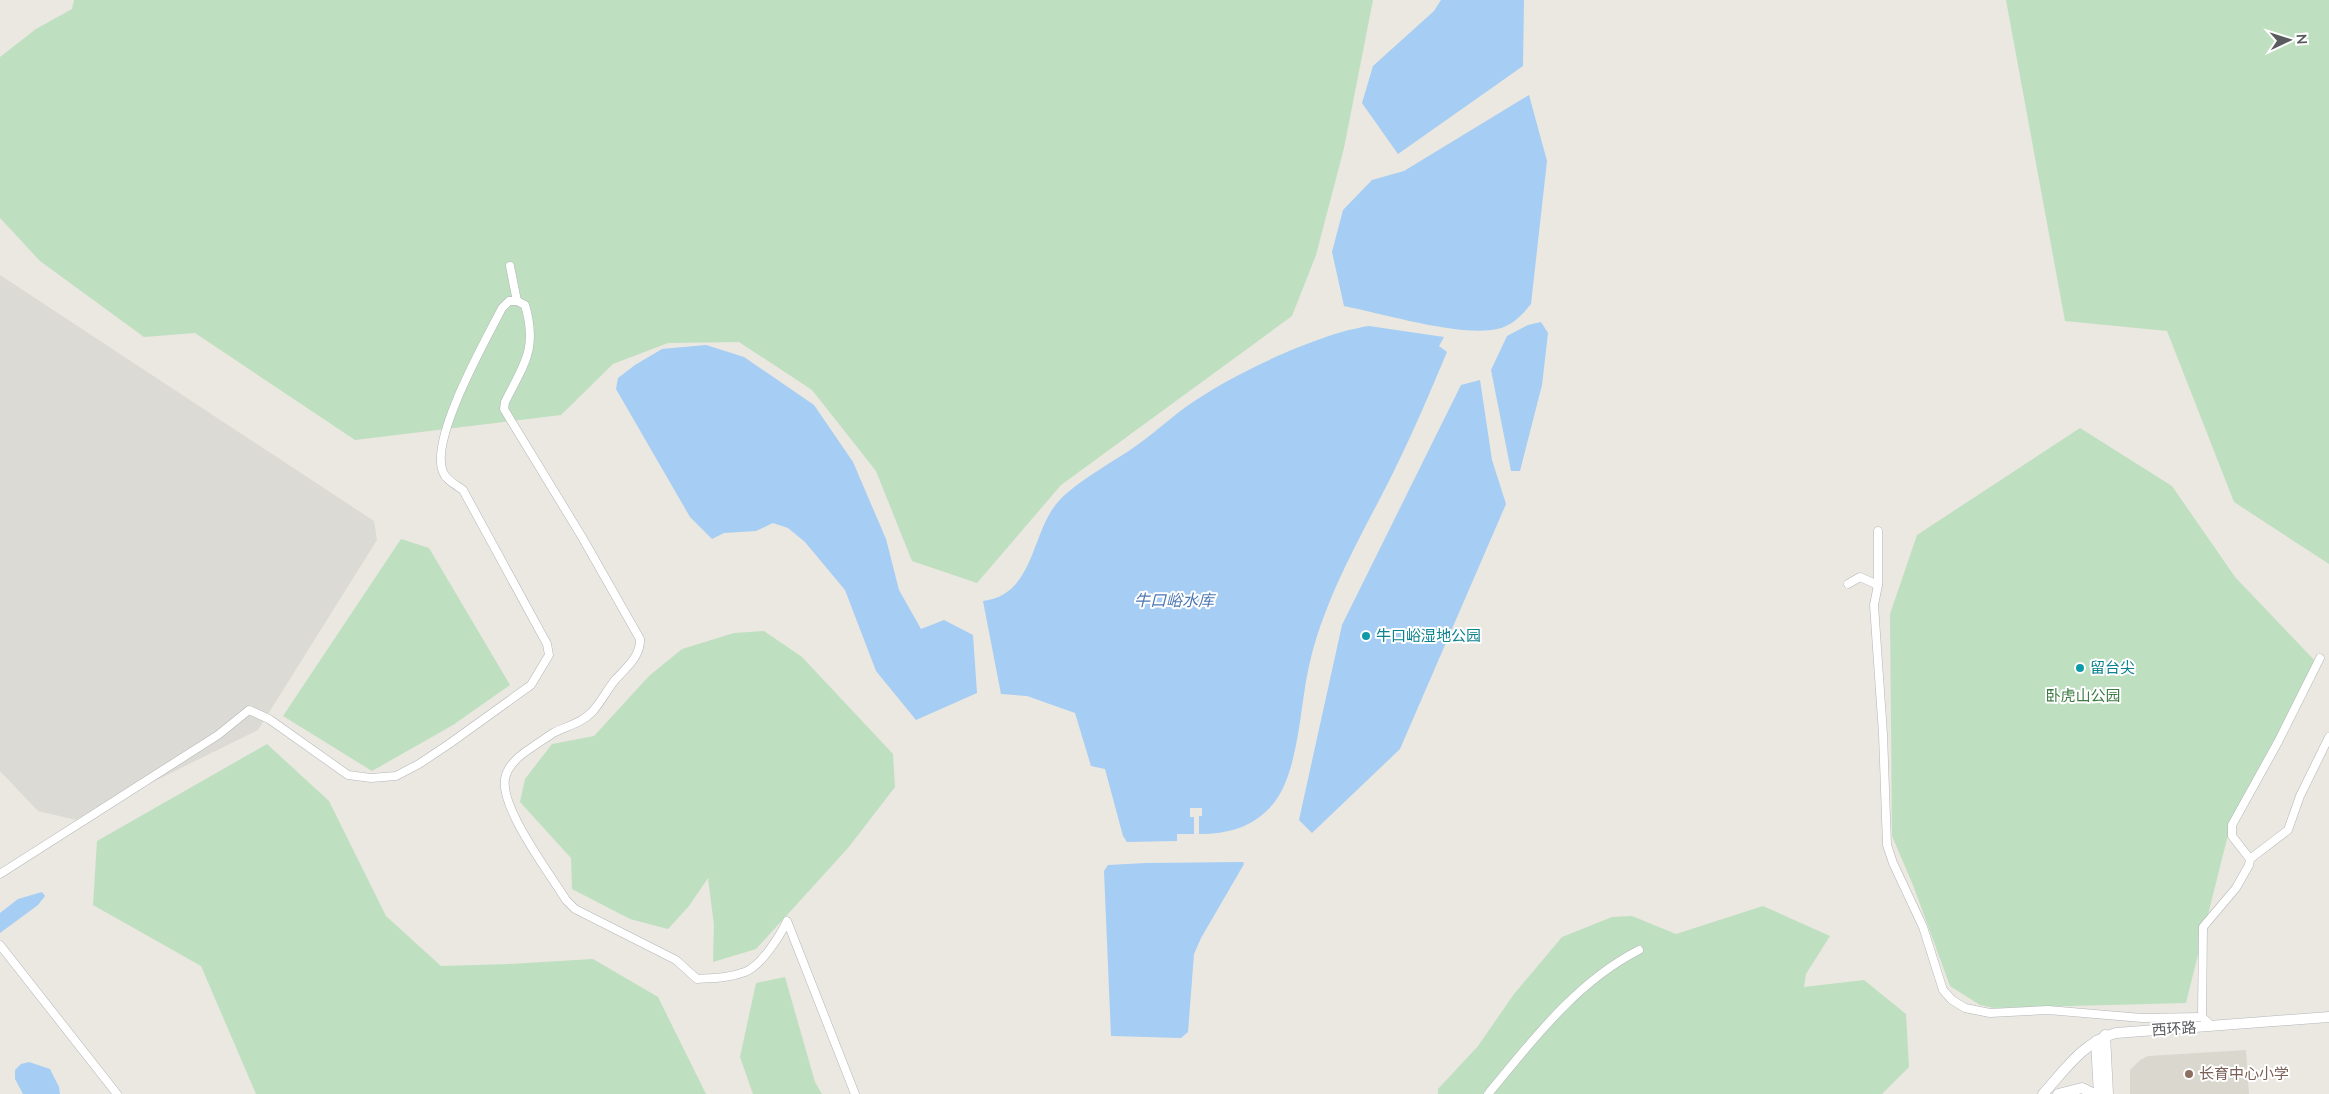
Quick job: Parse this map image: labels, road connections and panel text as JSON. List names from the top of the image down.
{
  "streets": {
    "main road": ["西环路"]
  },
  "water": ["牛口峪水库"],
  "parks": ["卧虎山公园"],
  "places": ["牛口峪湿地公园", "留台尖", "长育中心小学"],
  "north": "right"
}
